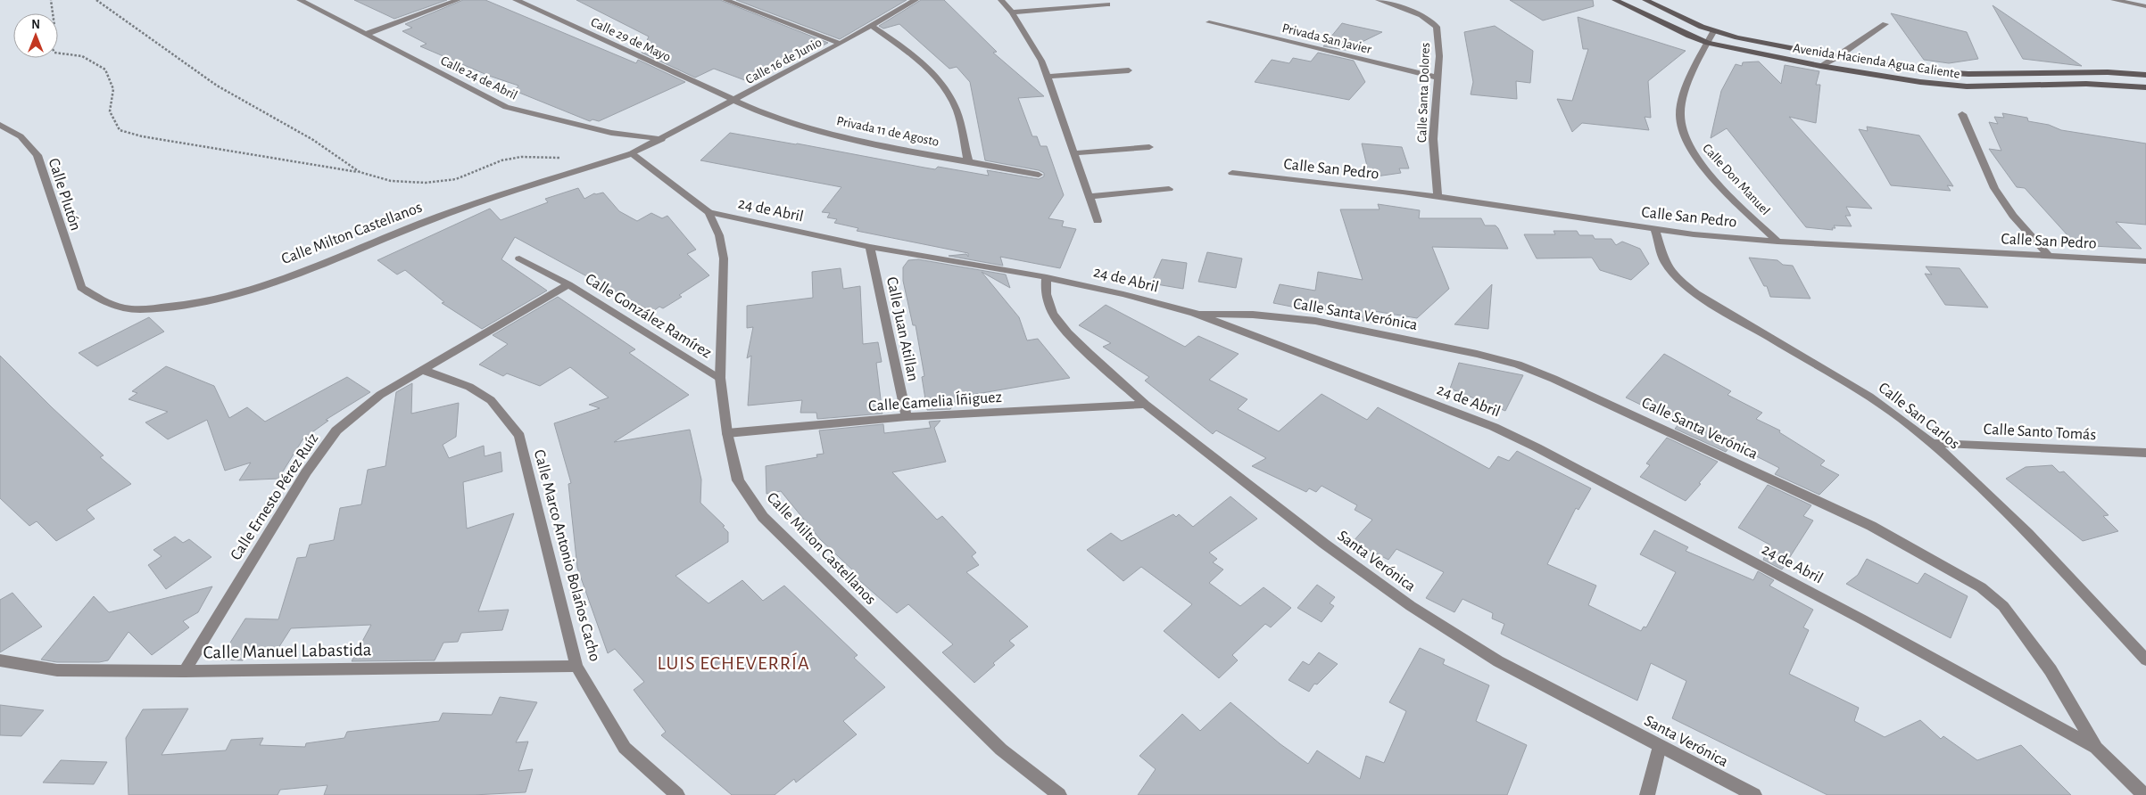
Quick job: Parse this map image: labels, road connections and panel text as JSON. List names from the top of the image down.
{
  "streets": {
    "main road": ["Avenida Hacienda Agua Caliente"],
    "street": [
      "Privada San Javier",
      "Calle 29 de Mayo",
      "Calle 16 de Junio",
      "Calle 24 de Abril",
      "Calle Santa Dolores",
      "Privada 11 de Agosto",
      "Calle San Pedro",
      "Calle Don Manuel",
      "Calle Plutón",
      "24 de Abril",
      "Calle Milton Castellanos",
      "Calle Santa Verónica",
      "Calle González Ramírez",
      "Calle Juan Atillan",
      "Calle Camelia Íñiguez",
      "Calle San Carlos",
      "Calle Santo Tomás",
      "Calle Ernesto Pérez Ruíz",
      "Calle Marco Antonio Bolaños Cacho",
      "Santa Verónica",
      "Calle Manuel Labastida"
    ]
  },
  "crossings": [
    ["Privada San Javier", "Calle Santa Dolores"],
    ["Calle 29 de Mayo", "Calle 16 de Junio"],
    ["Calle 29 de Mayo", "Privada 11 de Agosto"],
    ["Calle 16 de Junio", "Calle 24 de Abril"],
    ["Calle 16 de Junio", "Privada 11 de Agosto"],
    ["Calle 16 de Junio", "Calle Milton Castellanos"],
    ["Avenida Hacienda Agua Caliente", "Calle Don Manuel"],
    ["Calle 24 de Abril", "Calle Milton Castellanos"],
    ["Calle Santa Dolores", "Calle San Pedro"],
    ["Calle San Pedro", "Calle Don Manuel"],
    ["Calle San Pedro", "Calle San Carlos"],
    ["Calle Plutón", "Calle Milton Castellanos"],
    ["24 de Abril", "Calle Milton Castellanos"],
    ["24 de Abril", "Calle Santa Verónica"],
    ["24 de Abril", "Calle Juan Atillan"],
    ["24 de Abril", "Santa Verónica"],
    ["Calle Milton Castellanos", "Calle González Ramírez"],
    ["Calle Milton Castellanos", "Calle Camelia Íñiguez"],
    ["Calle González Ramírez", "Calle Ernesto Pérez Ruíz"],
    ["Calle González Ramírez", "Calle Marco Antonio Bolaños Cacho"],
    ["Calle Juan Atillan", "Calle Camelia Íñiguez"],
    ["Calle Camelia Íñiguez", "Santa Verónica"],
    ["Calle San Carlos", "Calle Santo Tomás"],
    ["Calle Ernesto Pérez Ruíz", "Calle Marco Antonio Bolaños Cacho"],
    ["Calle Ernesto Pérez Ruíz", "Calle Manuel Labastida"],
    ["Calle Marco Antonio Bolaños Cacho", "Calle Manuel Labastida"]
  ],
  "districts": ["LUIS ECHEVERRÍA"],
  "north": "top"
}
